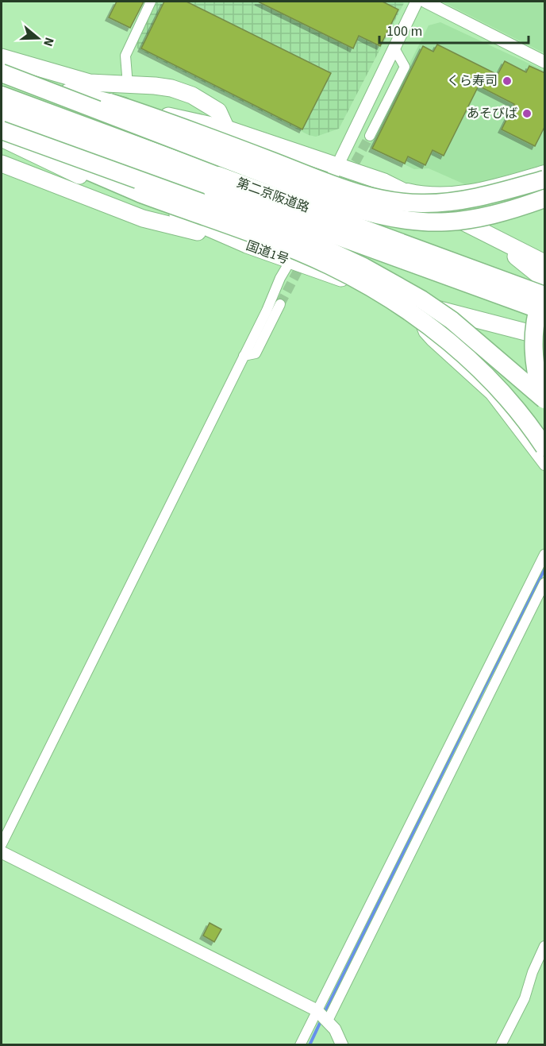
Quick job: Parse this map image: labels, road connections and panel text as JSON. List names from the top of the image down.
{
  "streets": {
    "highway": ["第二京阪道路", "国道1号"]
  },
  "places": ["くら寿司", "あそびば"],
  "scale_bar": "100 m",
  "north": "right"
}
